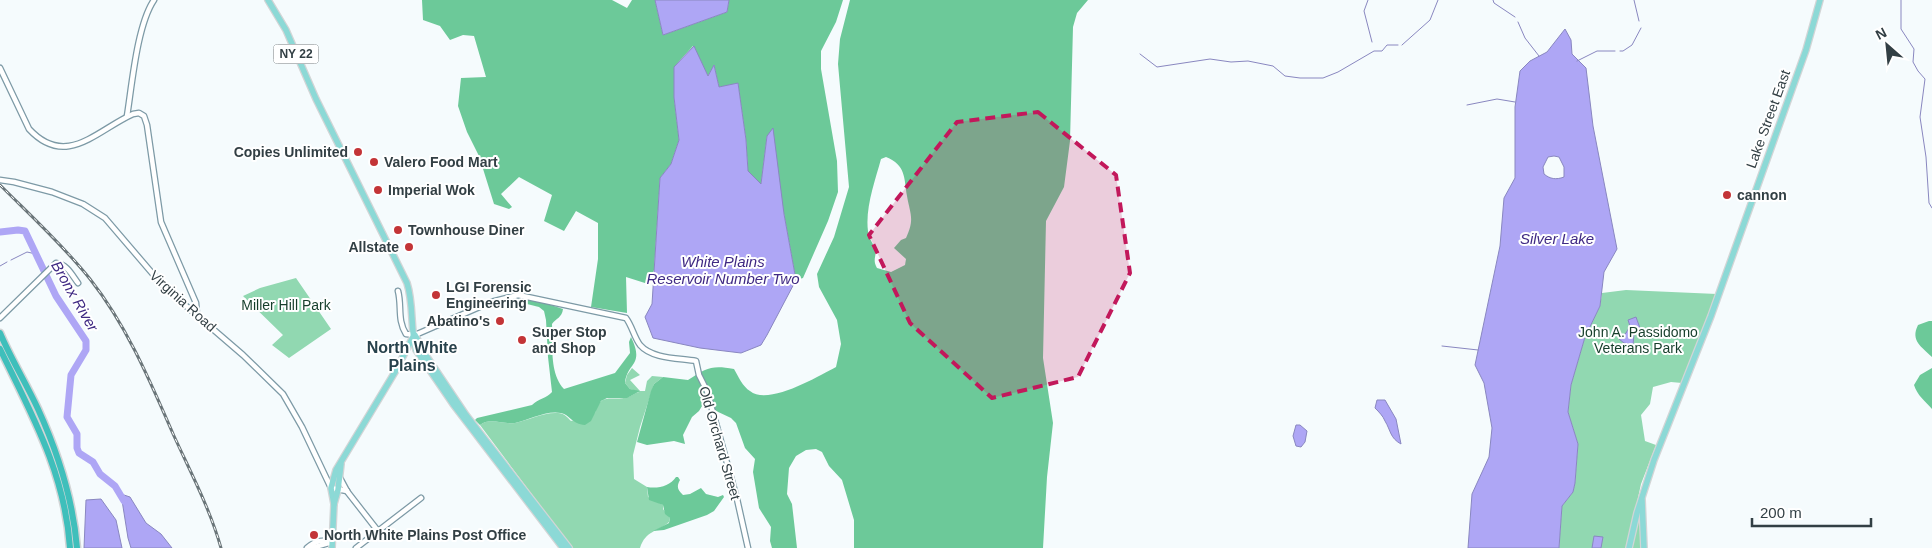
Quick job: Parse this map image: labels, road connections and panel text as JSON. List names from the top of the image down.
{
  "streets": {
    "main road": ["NY 22", "Lake Street East"],
    "street": ["Virginia Road", "Old Orchard Street"]
  },
  "crossings": [
    ["NY 22", "Old Orchard Street"]
  ],
  "districts": ["North White Plains"],
  "water": ["Silver Lake", "White Plains Reservoir Number Two", "Bronx River"],
  "parks": ["Miller Hill Park", "John A. Passidomo Veterans Park"],
  "places": [
    "Copies Unlimited",
    "Valero Food Mart",
    "Imperial Wok",
    "cannon",
    "Townhouse Diner",
    "Allstate",
    "LGI Forensic Engineering",
    "Abatino's",
    "Super Stop and Shop",
    "North White Plains Post Office"
  ],
  "scale_bar": "200 m",
  "north": "top left"
}
